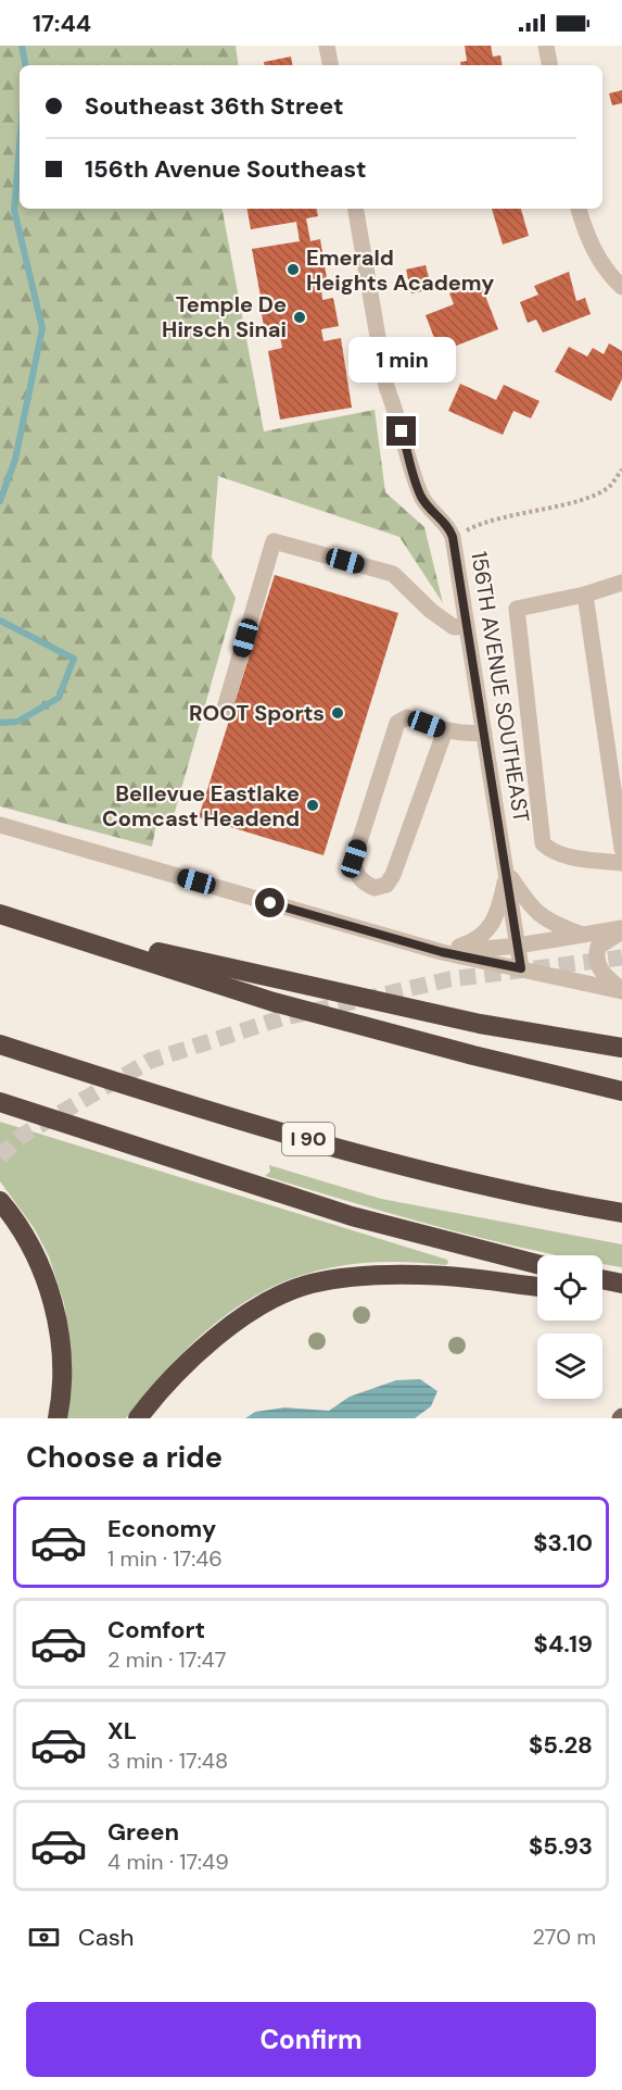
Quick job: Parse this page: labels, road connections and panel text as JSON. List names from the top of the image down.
{
  "streets": {
    "highway": ["I 90"],
    "street": ["156TH AVENUE SOUTHEAST"]
  },
  "places": [
    "Emerald Heights Academy",
    "Temple De Hirsch Sinai",
    "ROOT Sports",
    "Bellevue Eastlake Comcast Headend"
  ],
  "page": {
    "status": "17:44",
    "banner": ["Southeast 36th Street", "156th Avenue Southeast"],
    "bubble": "1 min",
    "heading": "Choose a ride",
    "list": [
      {
        "name": "Economy",
        "note": "1 min · 17:46",
        "value": "$3.10"
      },
      {
        "name": "Comfort",
        "note": "2 min · 17:47",
        "value": "$4.19"
      },
      {
        "name": "XL",
        "note": "3 min · 17:48",
        "value": "$5.28"
      },
      {
        "name": "Green",
        "note": "4 min · 17:49",
        "value": "$5.93"
      }
    ],
    "pay": ["Cash", "270 m"],
    "buttons": "Confirm"
  }
}
